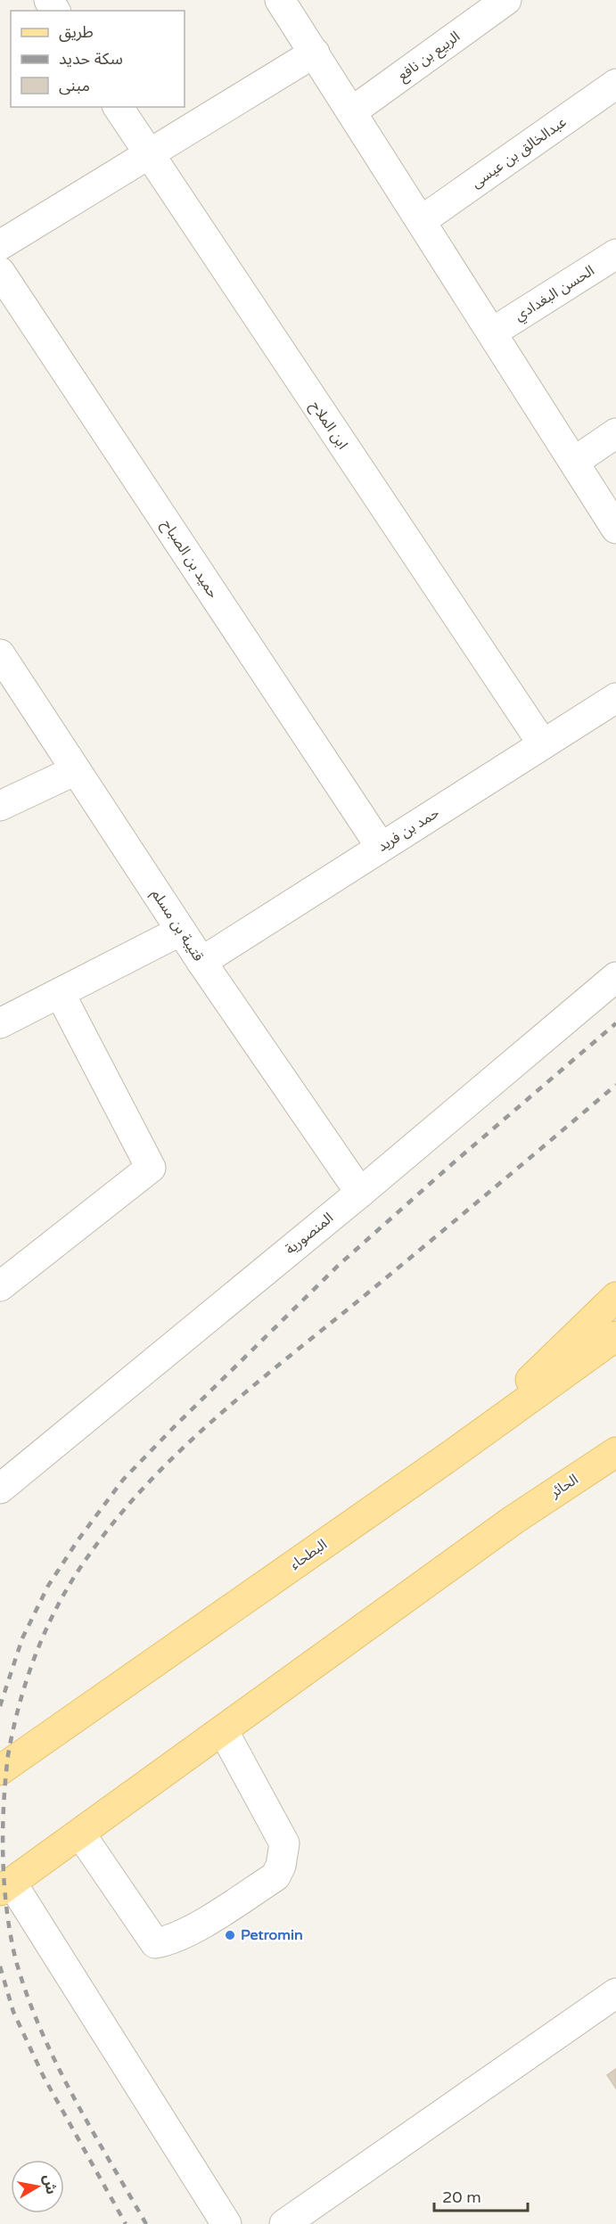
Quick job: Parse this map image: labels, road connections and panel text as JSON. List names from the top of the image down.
{
  "streets": {
    "main road": ["الحائر", "البطحاء"],
    "street": [
      "الربيع بن نافع",
      "عبدالخالق بن عيسى",
      "الحسن البغدادي",
      "ابن الملاح",
      "حميد بن الصباح",
      "حمد بن فريد",
      "قتيبة بن مسلم",
      "المنصورية"
    ]
  },
  "crossings": [
    ["ابن الملاح", "حمد بن فريد"],
    ["حميد بن الصباح", "حمد بن فريد"],
    ["حمد بن فريد", "قتيبة بن مسلم"],
    ["قتيبة بن مسلم", "المنصورية"]
  ],
  "places": ["Petromin"],
  "legend": ["طريق", "سكة حديد", "مبنى"],
  "scale_bar": "20 m",
  "north": "right"
}
